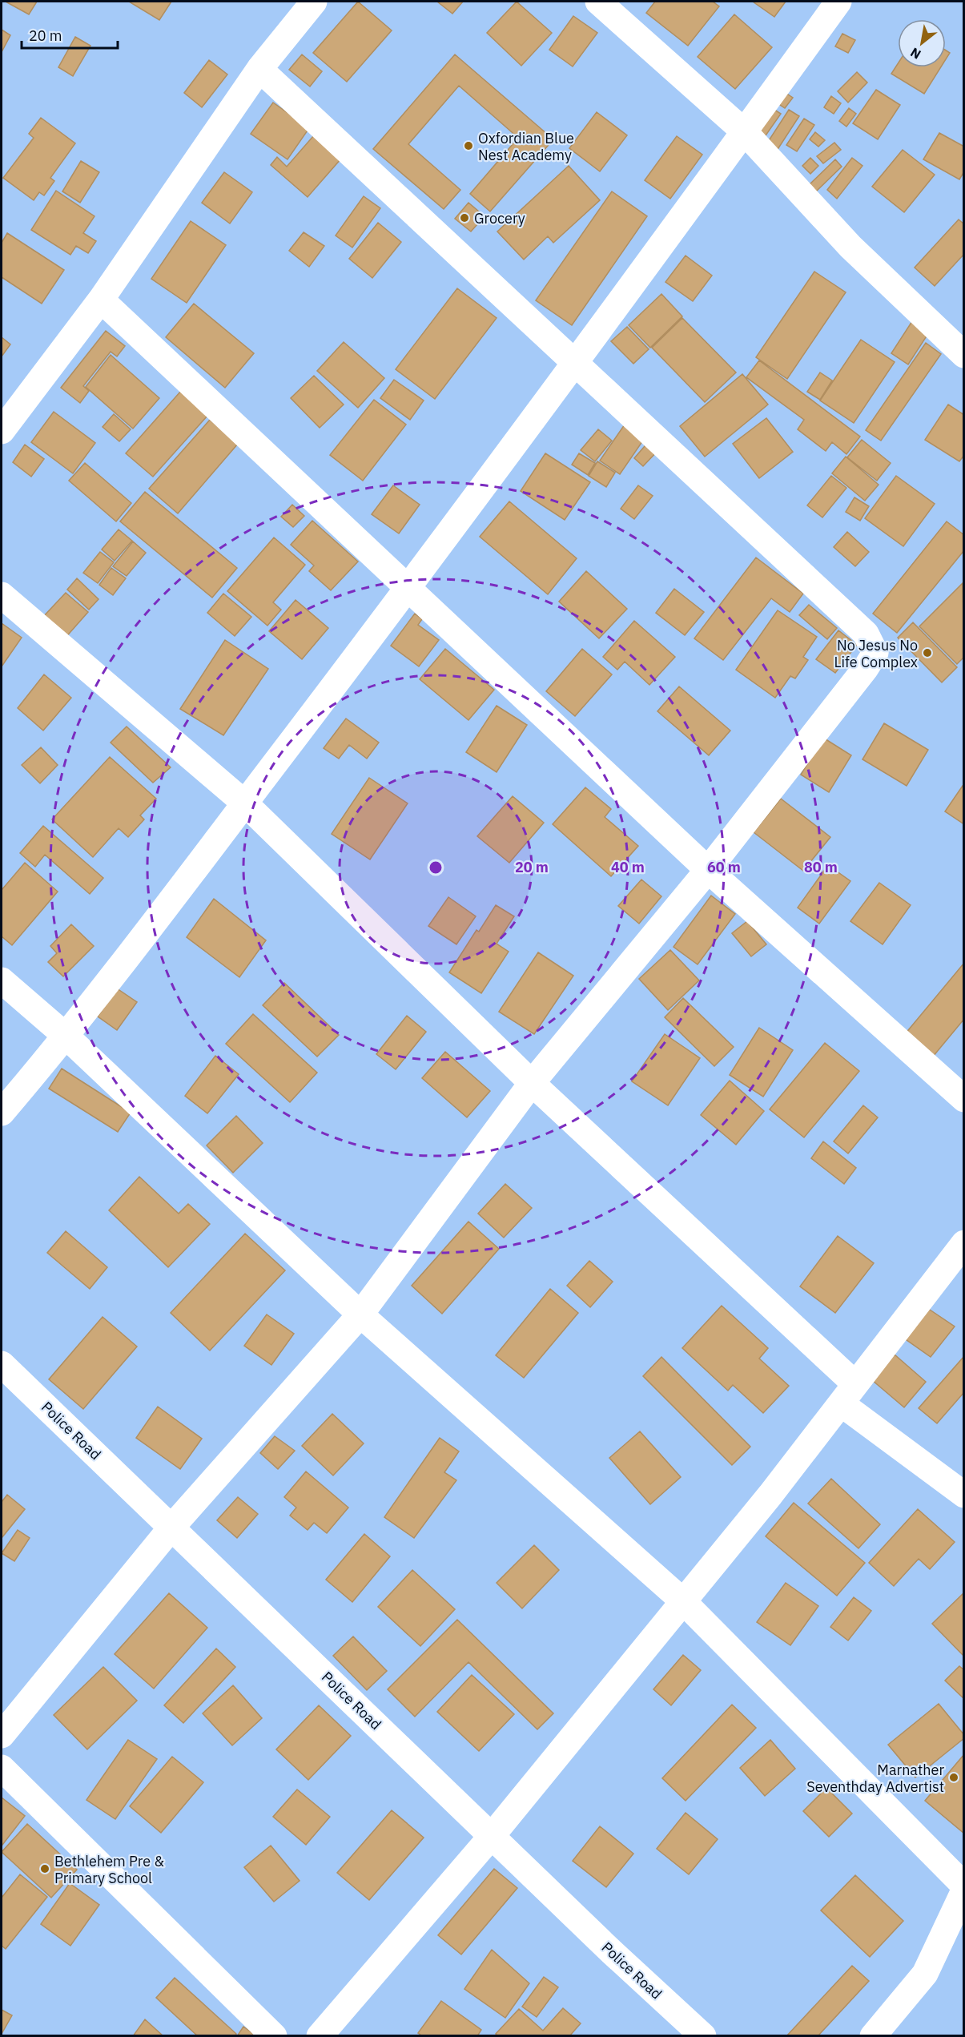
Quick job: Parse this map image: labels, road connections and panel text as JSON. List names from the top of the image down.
{
  "streets": {
    "street": ["Police Road"]
  },
  "places": [
    "Oxfordian Blue Nest Academy",
    "Grocery",
    "No Jesus No Life Complex",
    "Marnather Seventhday Advertist",
    "Bethlehem Pre & Primary School"
  ],
  "scale_bar": "20 m",
  "north": "bottom left",
  "rings": [
    "20 m",
    "40 m",
    "60 m",
    "80 m"
  ]
}
